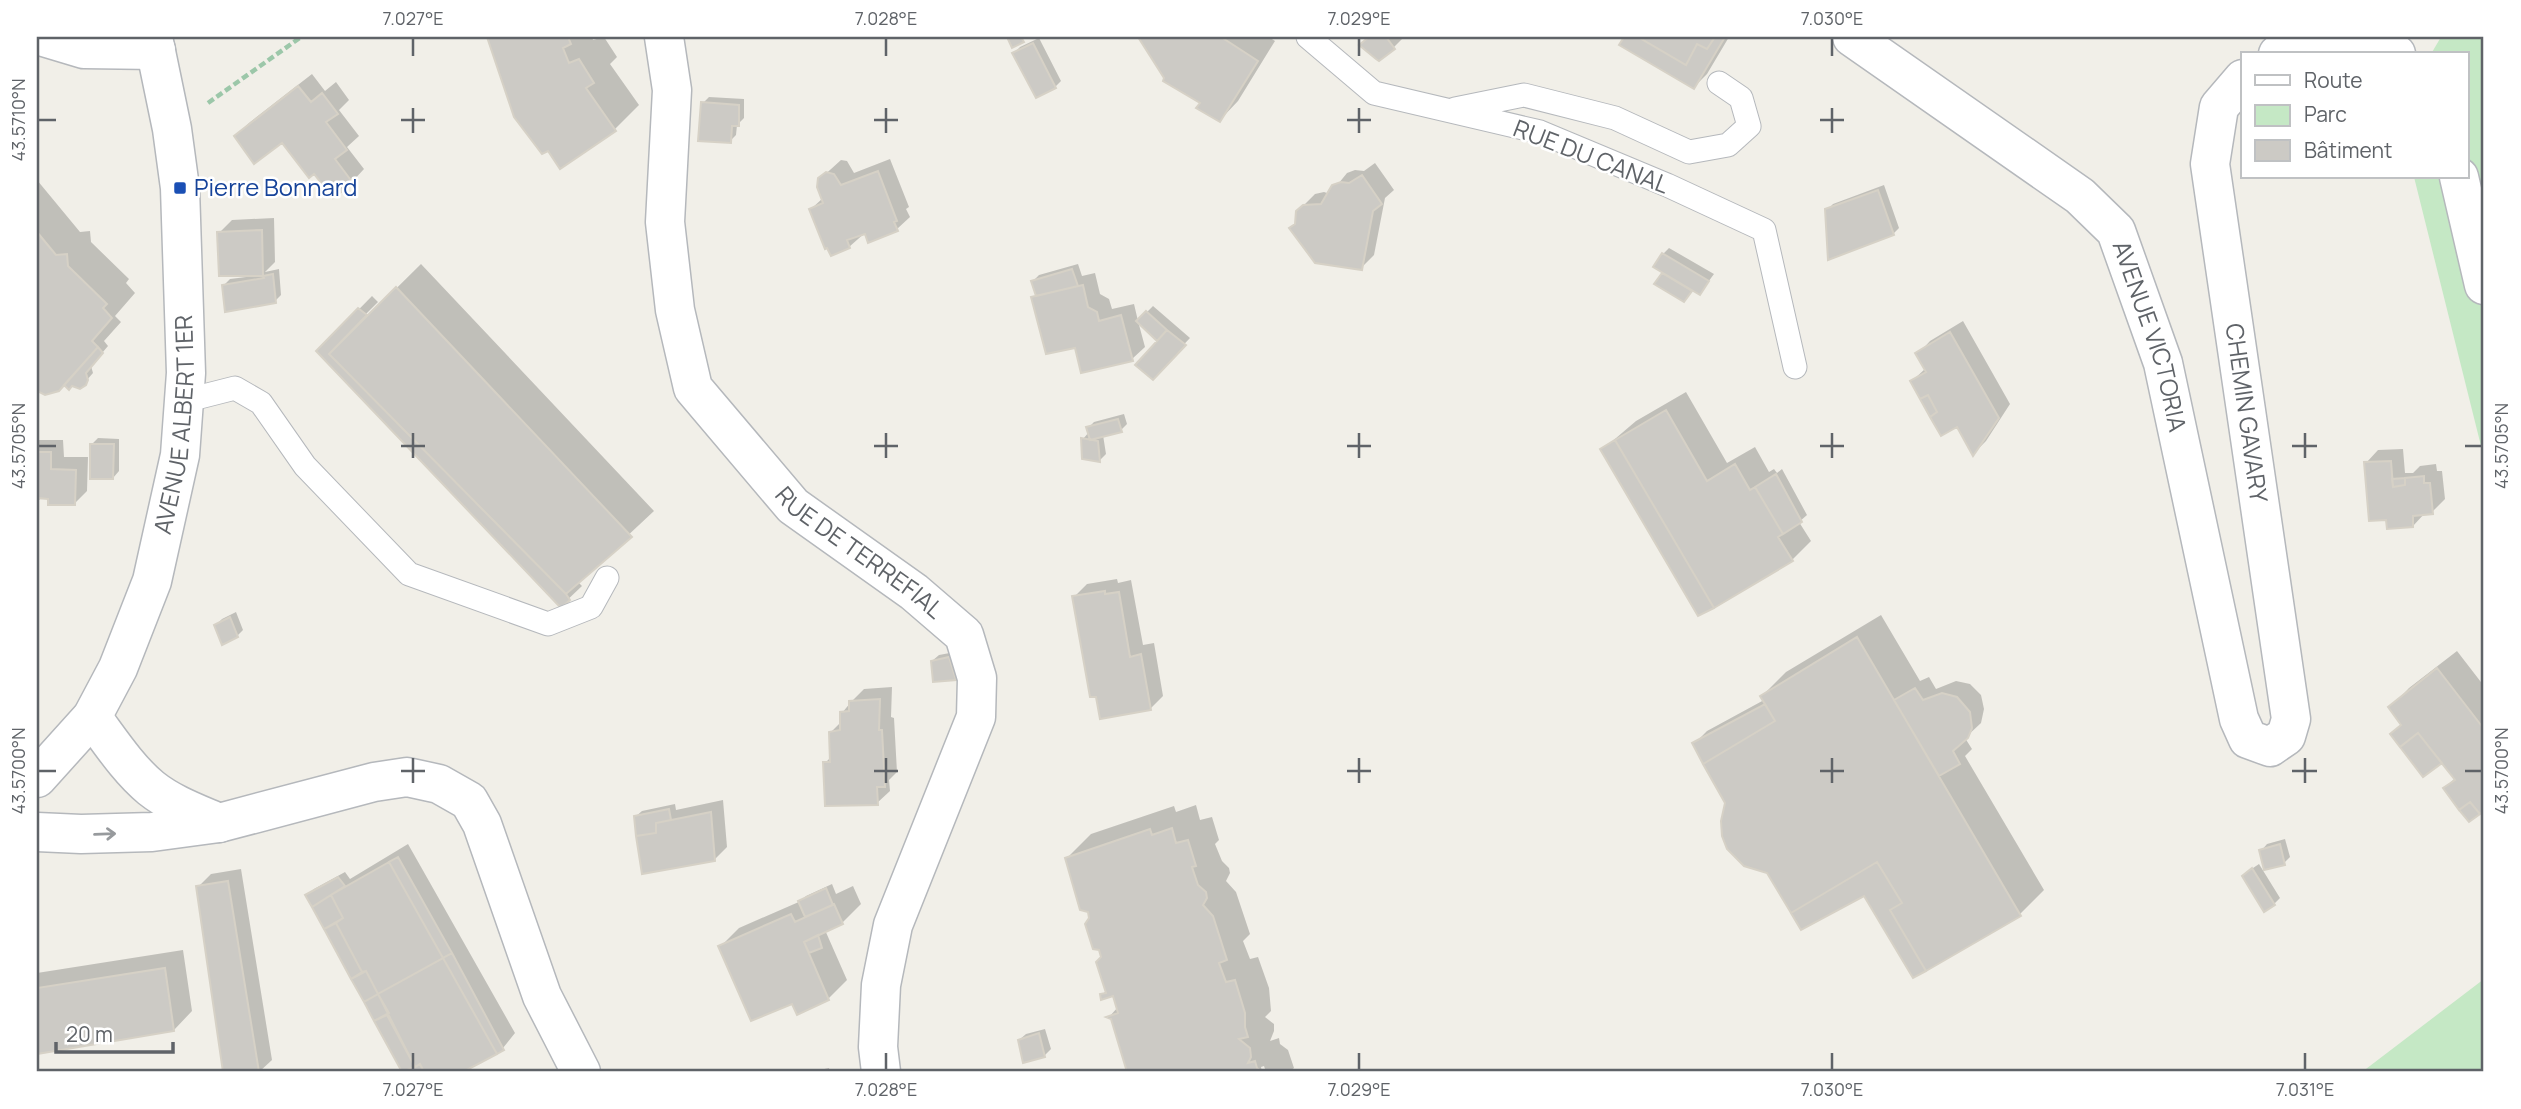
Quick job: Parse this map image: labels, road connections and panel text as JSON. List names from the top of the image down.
{
  "streets": {
    "street": [
      "AVENUE VICTORIA",
      "CHEMIN GAVARY",
      "AVENUE ALBERT 1ER",
      "RUE DE TERREFIAL"
    ],
    "lane": ["RUE DU CANAL"]
  },
  "crossings": [
    ["AVENUE VICTORIA", "CHEMIN GAVARY"]
  ],
  "places": {
    "transit": ["Pierre Bonnard"]
  },
  "legend": ["Route", "Parc", "Bâtiment"],
  "scale_bar": "20 m",
  "coordinates": [
    "7.027°E",
    "7.028°E",
    "7.029°E",
    "7.030°E",
    "43.5710°N",
    "43.5705°N",
    "43.5700°N",
    "7.031°E"
  ]
}
